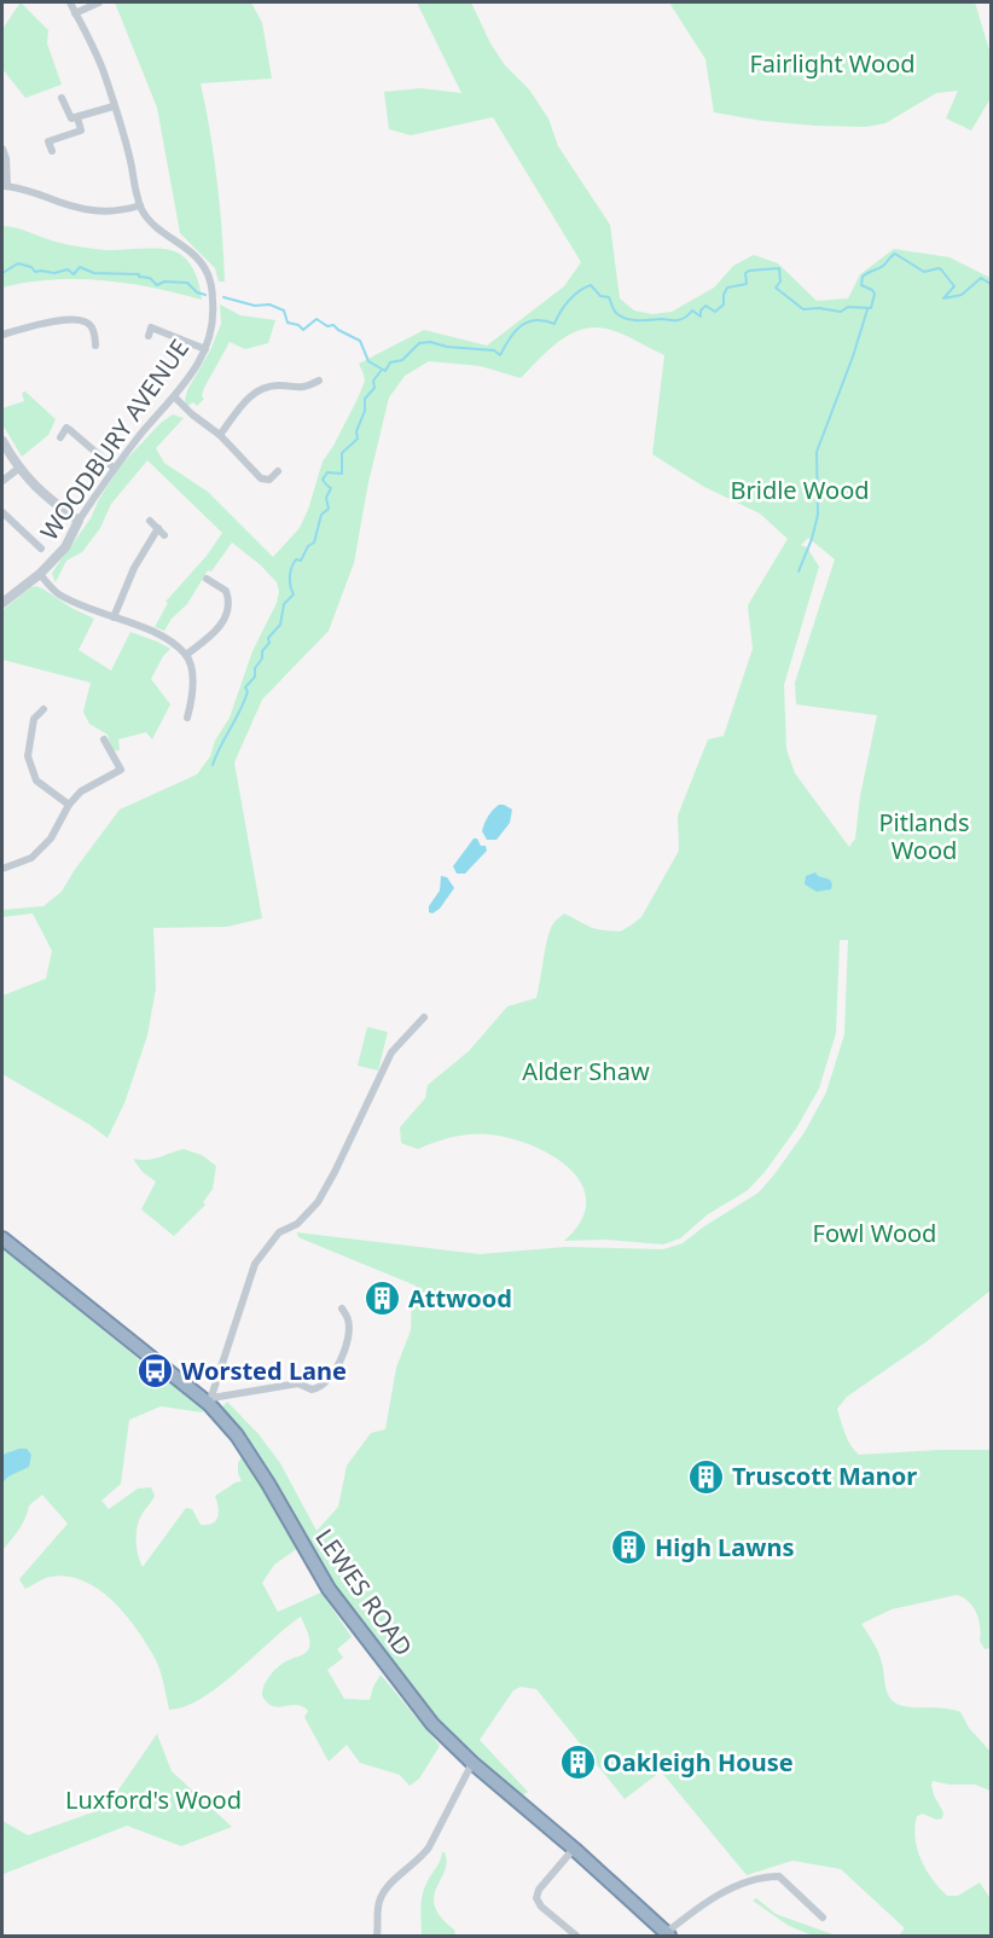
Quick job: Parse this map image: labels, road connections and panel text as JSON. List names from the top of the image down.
{
  "streets": {
    "highway": ["LEWES ROAD"],
    "street": ["WOODBURY AVENUE"]
  },
  "parks": [
    "Fairlight Wood",
    "Bridle Wood",
    "Pitlands Wood",
    "Alder Shaw",
    "Fowl Wood",
    "Luxford's Wood"
  ],
  "places": {
    "building": [
      "Attwood",
      "Truscott Manor",
      "High Lawns",
      "Oakleigh House"
    ],
    "bus stop": ["Worsted Lane"]
  }
}
